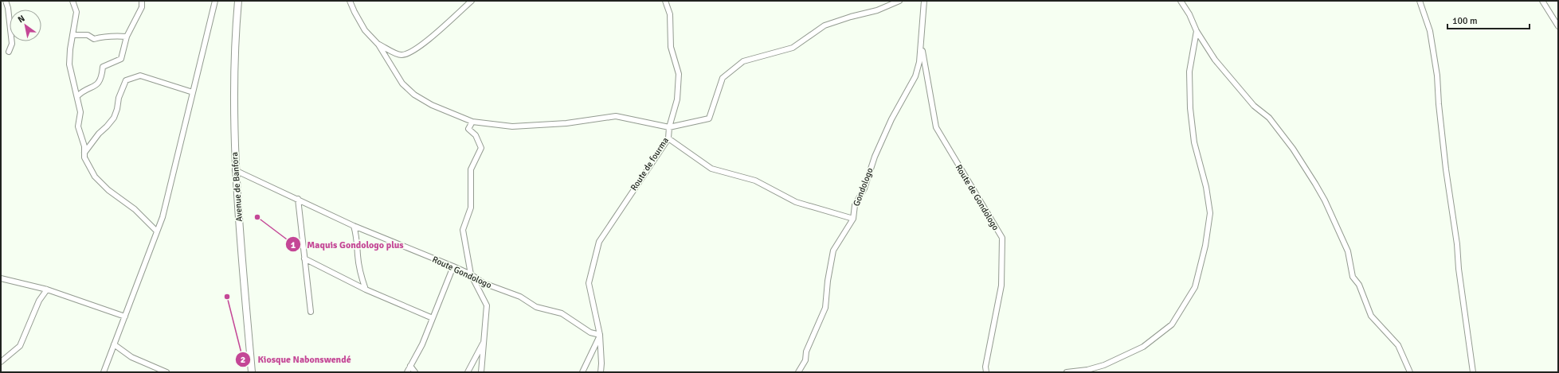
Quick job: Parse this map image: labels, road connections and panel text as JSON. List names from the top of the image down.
{
  "streets": {
    "main road": ["Avenue de Banfora"],
    "street": [
      "Route de fourma",
      "Gondologo",
      "Route de Gondologo",
      "Route Gondologo"
    ]
  },
  "crossings": [
    ["Route de fourma", "Route Gondologo"],
    ["Avenue de Banfora", "Route Gondologo"],
    ["Gondologo", "Route de Gondologo"]
  ],
  "places": ["Maquis Gondologo plus", "Kiosque Nabonswendé"],
  "scale_bar": "100 m",
  "north": "top left"
}
